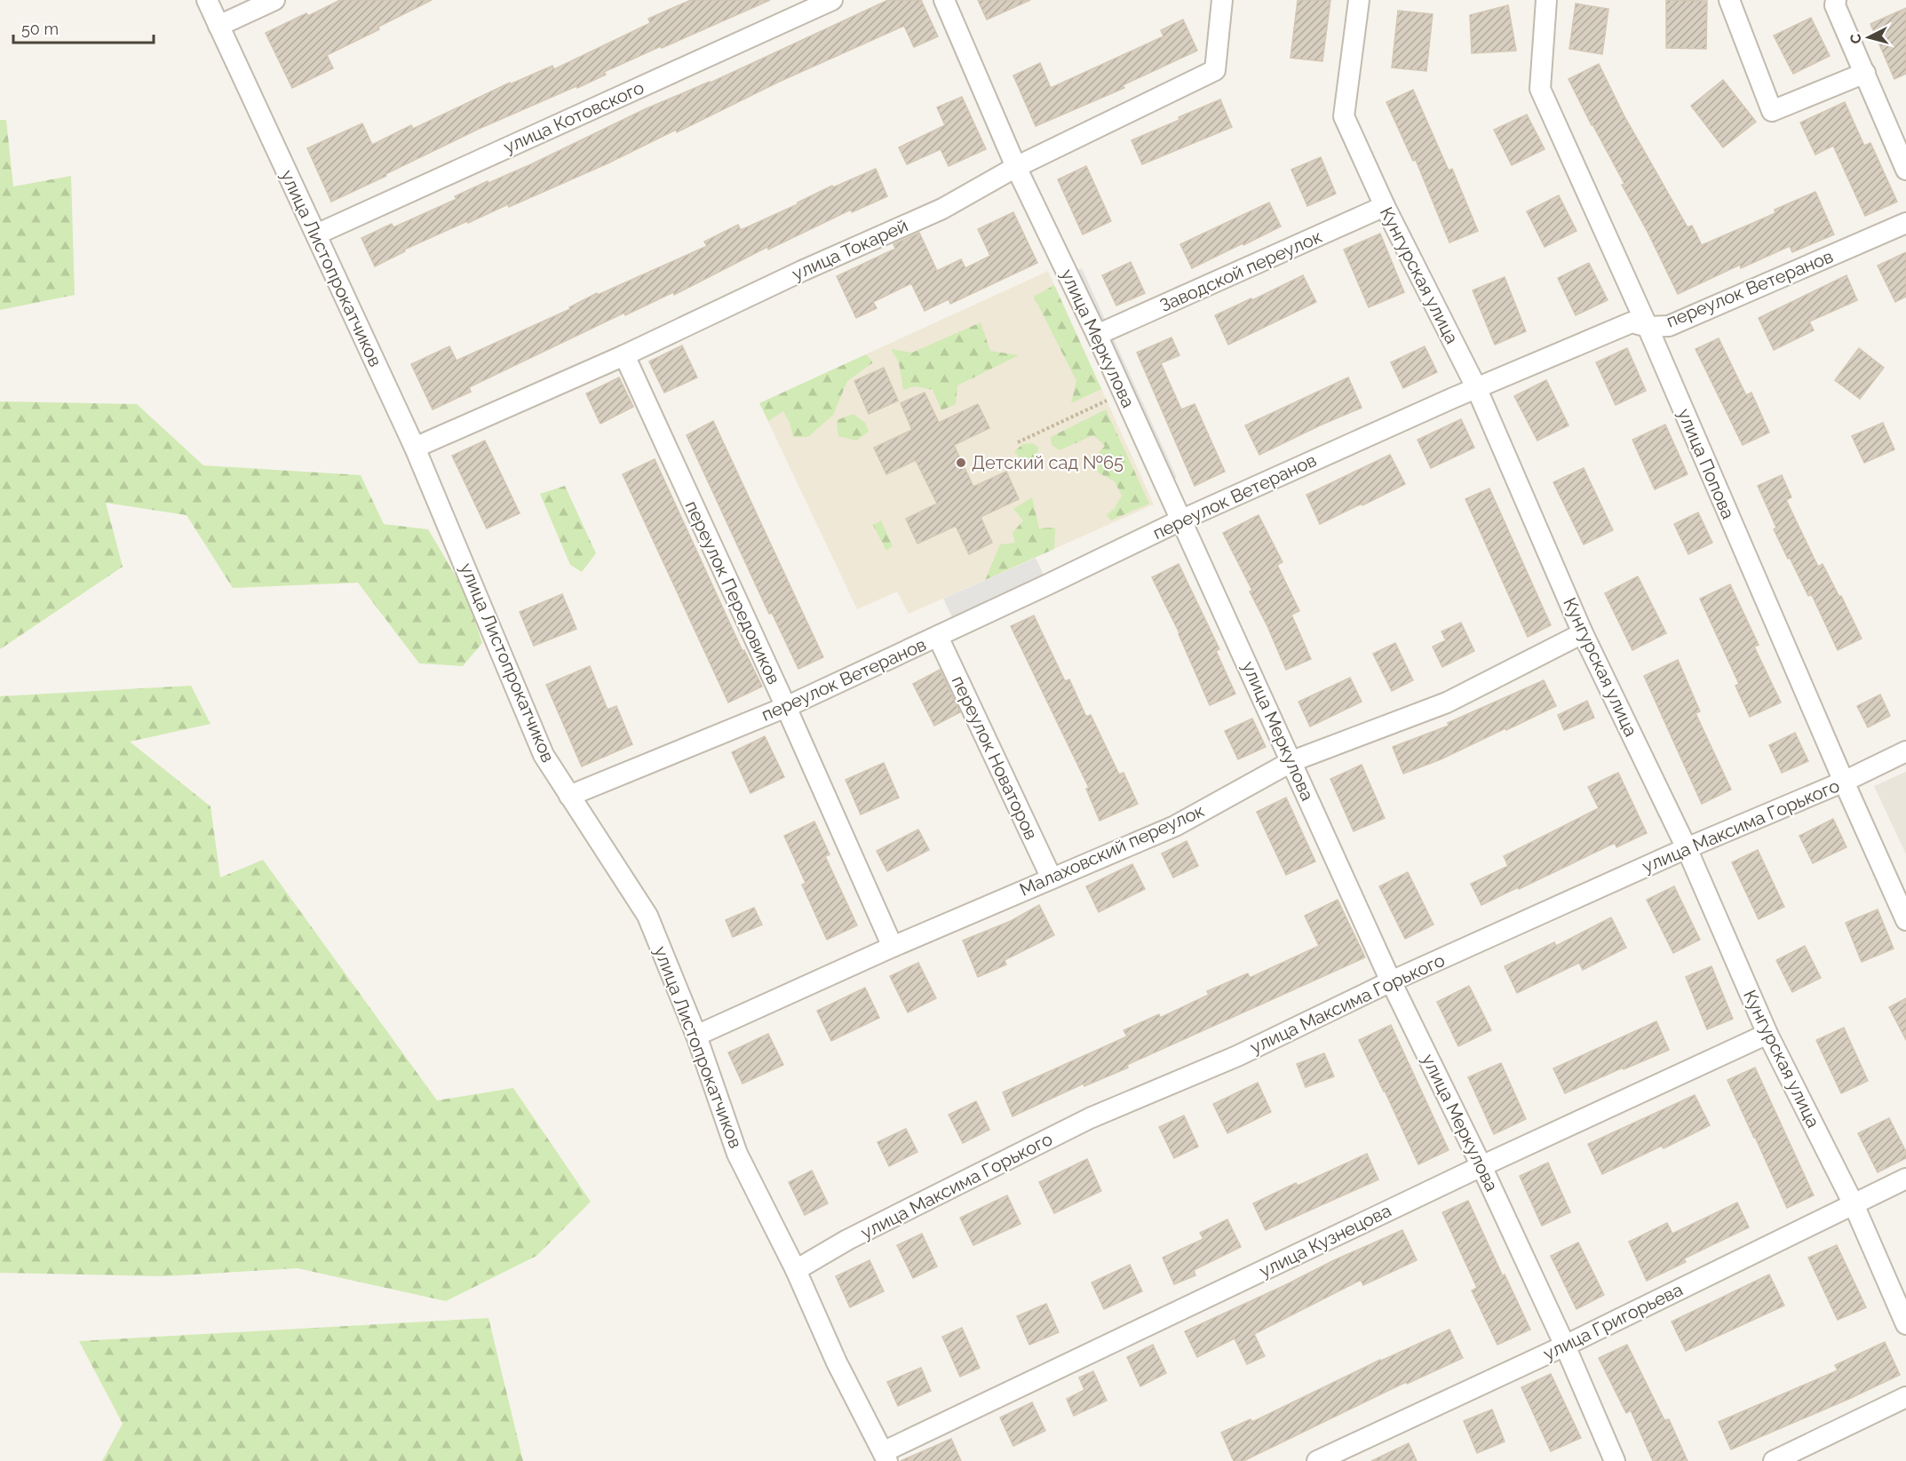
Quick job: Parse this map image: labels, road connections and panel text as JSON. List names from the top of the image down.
{
  "streets": {
    "street": [
      "улица Котовского",
      "улица Токарей",
      "улица Листопрокатчиков",
      "Заводской переулок",
      "Кунгурская улица",
      "переулок Ветеранов",
      "улица Меркулова",
      "улица Попова",
      "переулок Передовиков",
      "переулок Новаторов",
      "улица Максима Горького",
      "Малаховский переулок",
      "улица Кузнецова",
      "улица Григорьева"
    ]
  },
  "crossings": [
    ["улица Котовского", "улица Листопрокатчиков"],
    ["улица Токарей", "улица Листопрокатчиков"],
    ["улица Токарей", "улица Меркулова"],
    ["улица Токарей", "переулок Передовиков"],
    ["улица Листопрокатчиков", "переулок Ветеранов"],
    ["улица Листопрокатчиков", "улица Максима Горького"],
    ["улица Листопрокатчиков", "Малаховский переулок"],
    ["улица Листопрокатчиков", "улица Кузнецова"],
    ["Заводской переулок", "Кунгурская улица"],
    ["Заводской переулок", "улица Меркулова"],
    ["Кунгурская улица", "переулок Ветеранов"],
    ["Кунгурская улица", "улица Максима Горького"],
    ["Кунгурская улица", "Малаховский переулок"],
    ["Кунгурская улица", "улица Кузнецова"],
    ["Кунгурская улица", "улица Григорьева"],
    ["переулок Ветеранов", "улица Меркулова"],
    ["переулок Ветеранов", "улица Попова"],
    ["переулок Ветеранов", "переулок Передовиков"],
    ["переулок Ветеранов", "переулок Новаторов"],
    ["улица Меркулова", "улица Максима Горького"],
    ["улица Меркулова", "Малаховский переулок"],
    ["улица Меркулова", "улица Кузнецова"],
    ["улица Меркулова", "улица Григорьева"],
    ["улица Попова", "улица Максима Горького"],
    ["переулок Передовиков", "Малаховский переулок"],
    ["переулок Новаторов", "Малаховский переулок"]
  ],
  "places": ["Детский сад №65"],
  "scale_bar": "50 m",
  "north": "left"
}
